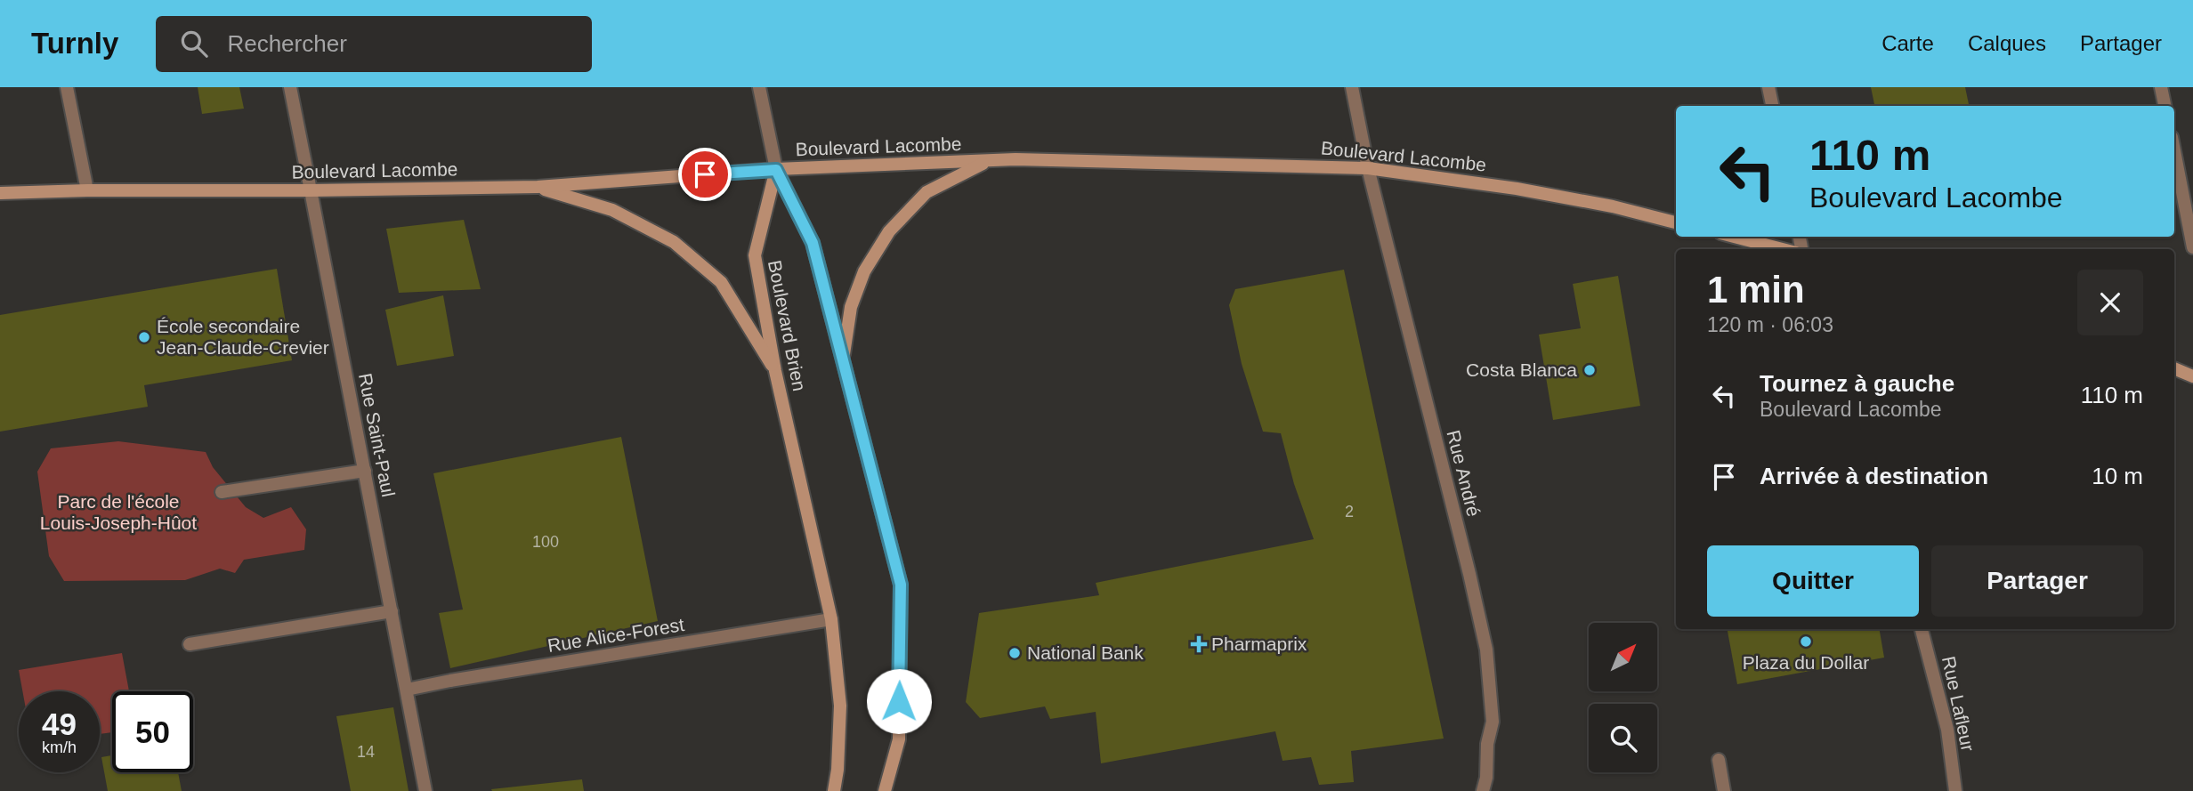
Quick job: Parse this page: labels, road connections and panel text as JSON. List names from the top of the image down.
{
  "streets": {
    "main road": ["Boulevard Lacombe", "Boulevard Brien"],
    "street": [
      "Rue Saint-Paul",
      "Rue André",
      "Rue Alice-Forest",
      "Rue Lafleur"
    ]
  },
  "crossings": [
    ["Boulevard Lacombe", "Boulevard Brien"],
    ["Boulevard Lacombe", "Rue Saint-Paul"],
    ["Boulevard Lacombe", "Rue André"],
    ["Boulevard Brien", "Rue Alice-Forest"],
    ["Rue Saint-Paul", "Rue Alice-Forest"]
  ],
  "parks": ["Parc de l'école Louis-Joseph-Hûot"],
  "places": {
    "other": [
      "École secondaire Jean-Claude-Crevier",
      "Costa Blanca",
      "Plaza du Dollar",
      "National Bank"
    ],
    "health": ["Pharmaprix"]
  },
  "house_numbers": ["2", "100", "14"],
  "north": "top right",
  "page": {
    "header": "Turnly",
    "search": "Rechercher",
    "nav": ["Carte", "Calques", "Partager"],
    "turn": ["110 m", "Boulevard Lacombe"],
    "heading": ["1 min", "120 m · 06:03"],
    "list": [
      {
        "name": "Tournez à gauche",
        "note": "Boulevard Lacombe",
        "value": "110 m"
      },
      {
        "name": "Arrivée à destination",
        "value": "10 m"
      }
    ],
    "buttons": ["Quitter", "Partager"],
    "speed": "49 km/h",
    "limit": "50"
  }
}
